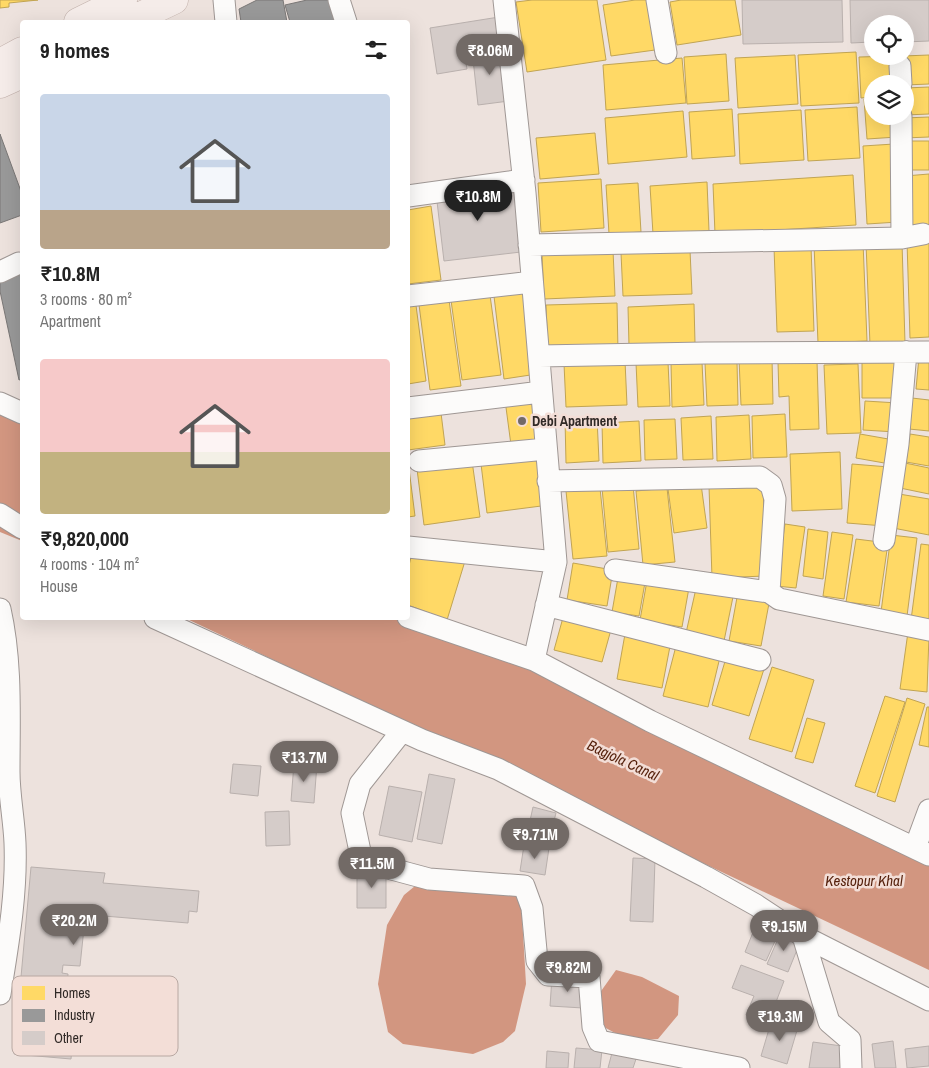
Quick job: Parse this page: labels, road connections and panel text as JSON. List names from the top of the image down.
{
  "water": ["Bagjola Canal", "Kestopur Khal"],
  "places": ["Debi Apartment"],
  "legend": ["Homes", "Industry", "Other"],
  "page": {
    "heading": "9 homes",
    "price": [
      "₹8.06M",
      "₹10.8M",
      "₹13.7M",
      "₹9.71M",
      "₹11.5M",
      "₹20.2M",
      "₹9.15M",
      "₹9.82M",
      "₹19.3M"
    ],
    "list": [
      {
        "name": "₹10.8M",
        "note": "3 rooms · 80 m² · Apartment"
      },
      {
        "name": "₹9,820,000",
        "note": "4 rooms · 104 m² · House"
      }
    ]
  }
}
